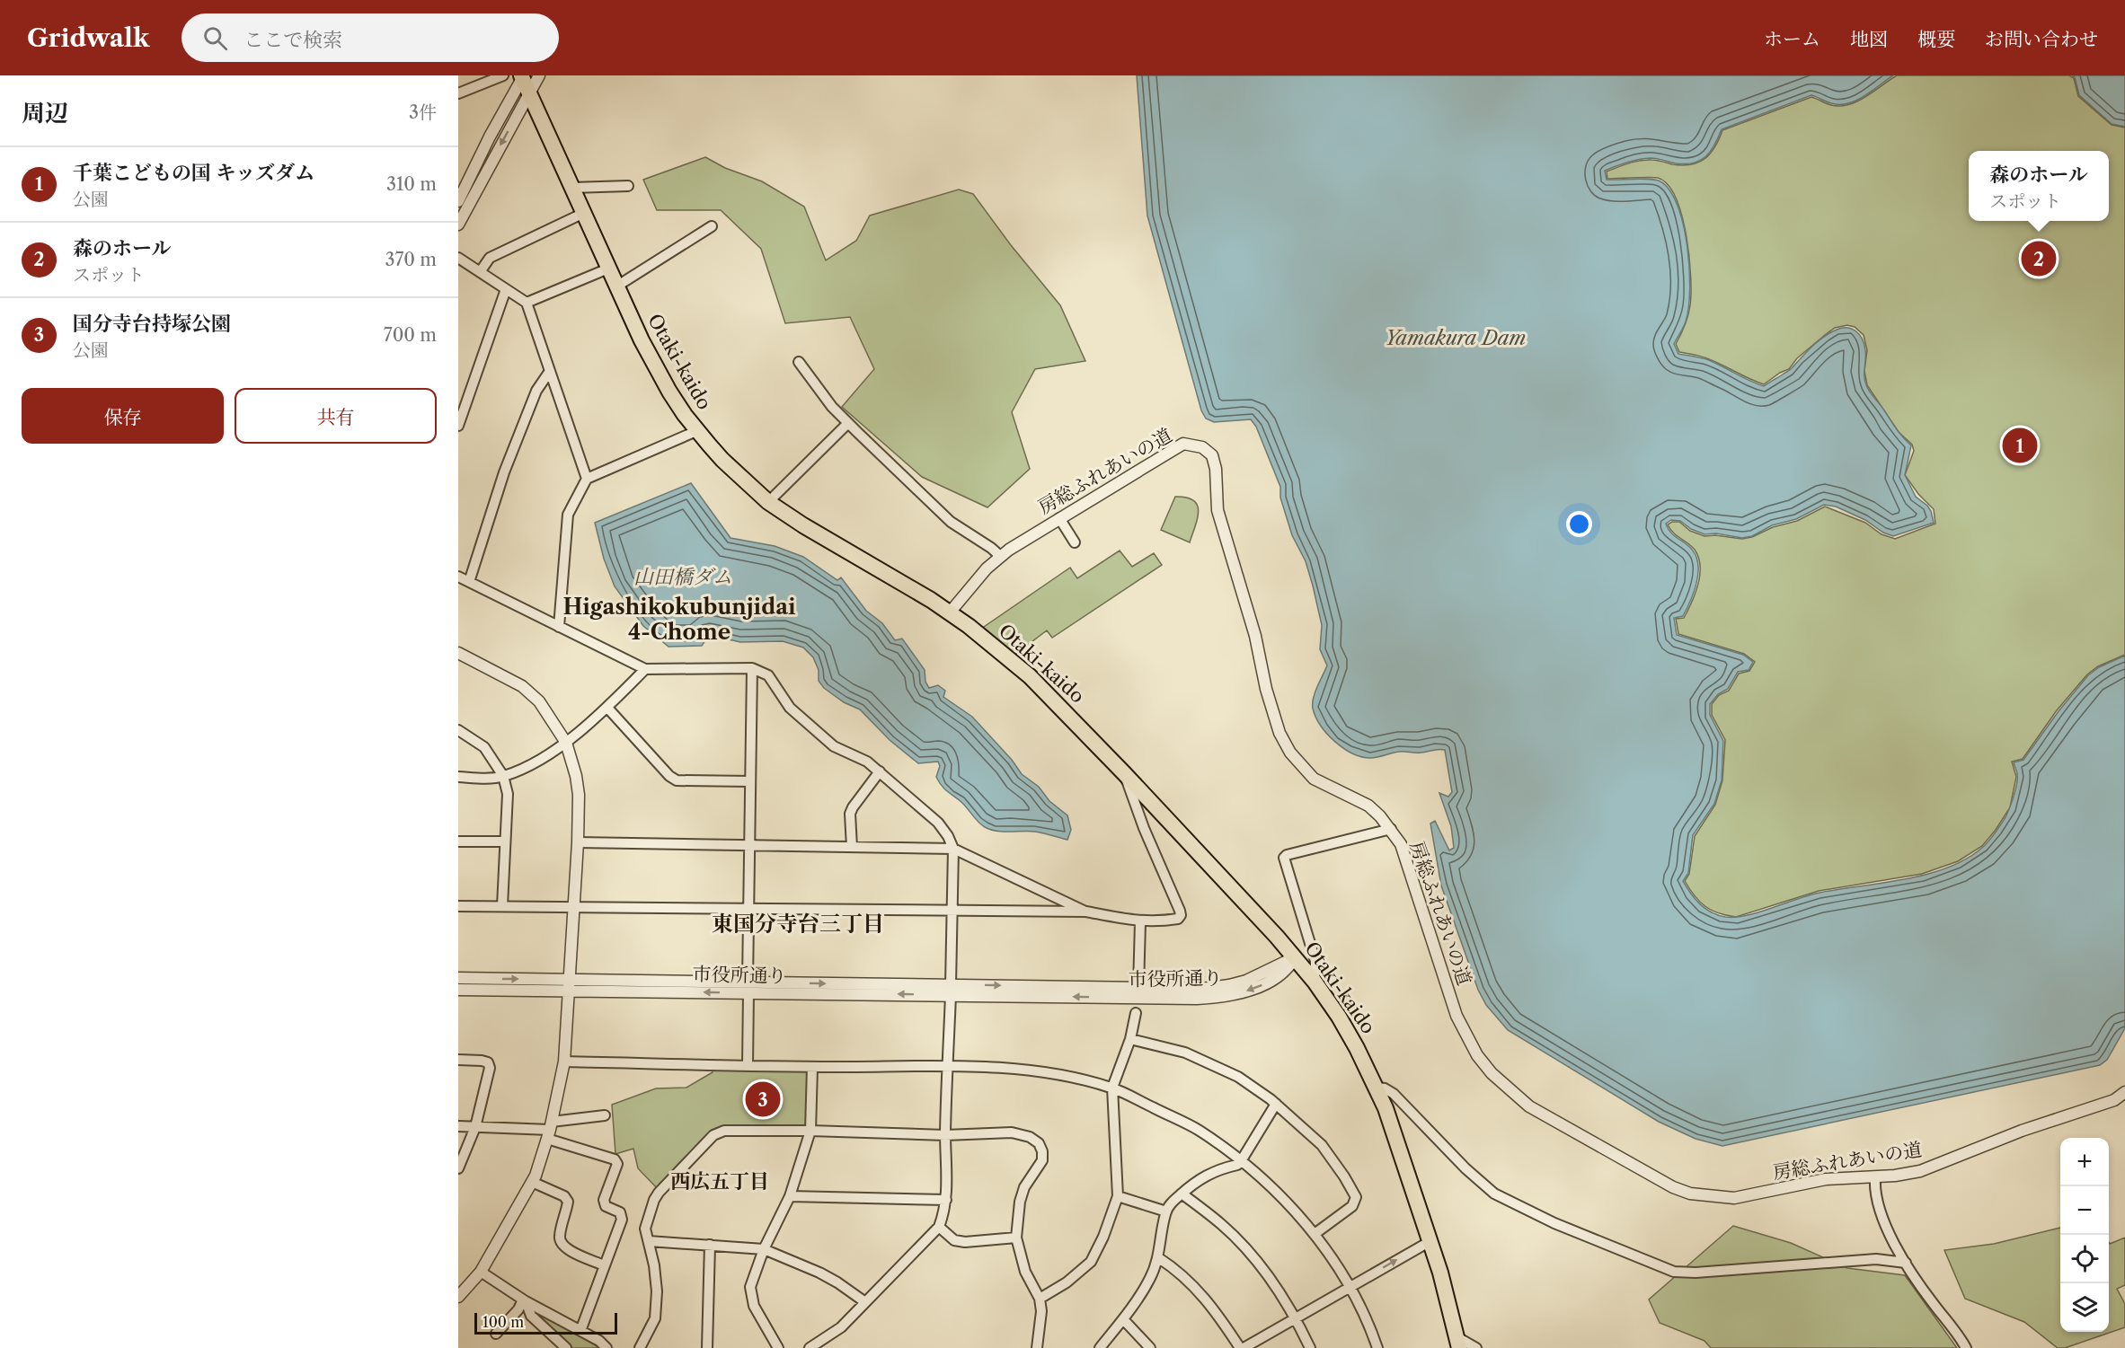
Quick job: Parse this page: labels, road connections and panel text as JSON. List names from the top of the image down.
{
  "streets": {
    "highway": ["Otaki-kaido"],
    "street": ["房総ふれあいの道", "市役所通り"]
  },
  "crossings": [
    ["Otaki-kaido", "房総ふれあいの道"],
    ["Otaki-kaido", "市役所通り"]
  ],
  "districts": ["Higashikokubunjidai 4-Chome", "東国分寺台三丁目", "西広五丁目"],
  "water": ["Yamakura Dam", "山田橋ダム"],
  "scale_bar": "100 m",
  "page": {
    "header": "Gridwalk",
    "search": "ここで検索",
    "nav": [
      "ホーム",
      "地図",
      "概要",
      "お問い合わせ"
    ],
    "heading": ["周辺", "3件"],
    "list": [
      {
        "mark": "1",
        "name": "千葉こどもの国 キッズダム",
        "note": "公園",
        "value": "310 m"
      },
      {
        "mark": "2",
        "name": "森のホール",
        "note": "スポット",
        "value": "370 m"
      },
      {
        "mark": "3",
        "name": "国分寺台持塚公園",
        "note": "公園",
        "value": "700 m"
      }
    ],
    "popup": ["森のホール", "スポット"],
    "pins": ["2", "1", "3"],
    "buttons": ["保存", "共有"],
    "map_buttons": ["+", "−"],
    "scale": "100 m"
  }
}
